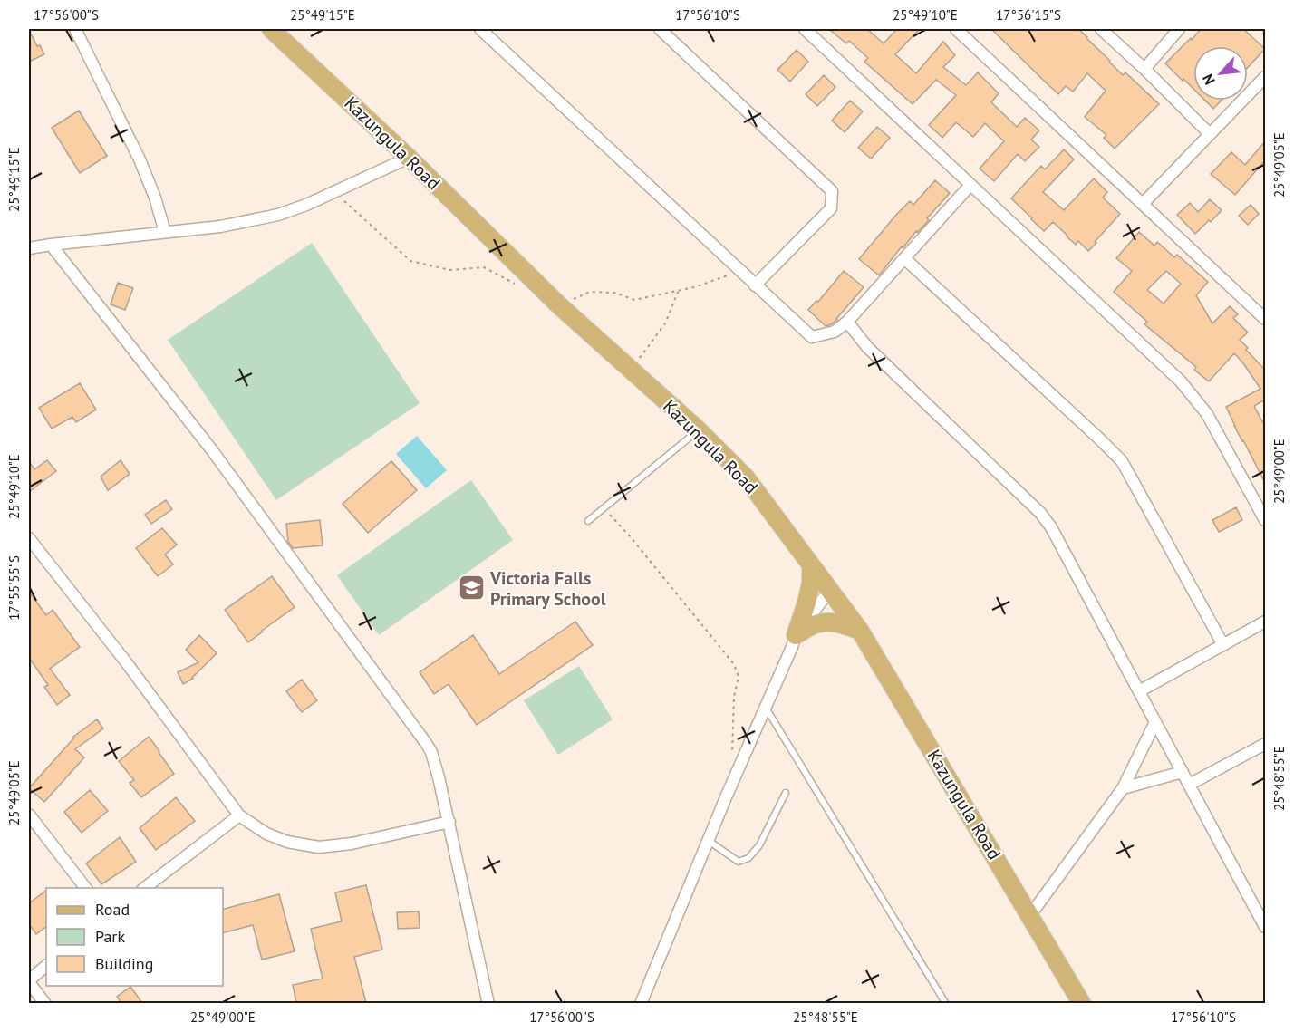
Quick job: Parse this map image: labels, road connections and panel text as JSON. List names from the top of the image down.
{
  "streets": {
    "main road": ["Kazungula Road"]
  },
  "places": {
    "school or university": ["Victoria Falls Primary School"]
  },
  "legend": ["Road", "Park", "Building"],
  "north": "bottom left",
  "coordinates": [
    "17°56'00\"S",
    "25°49'15\"E",
    "17°56'10\"S",
    "25°49'10\"E",
    "17°56'15\"S",
    "25°49'05\"E",
    "25°49'00\"E",
    "17°55'55\"S",
    "25°48'55\"E"
  ]
}
